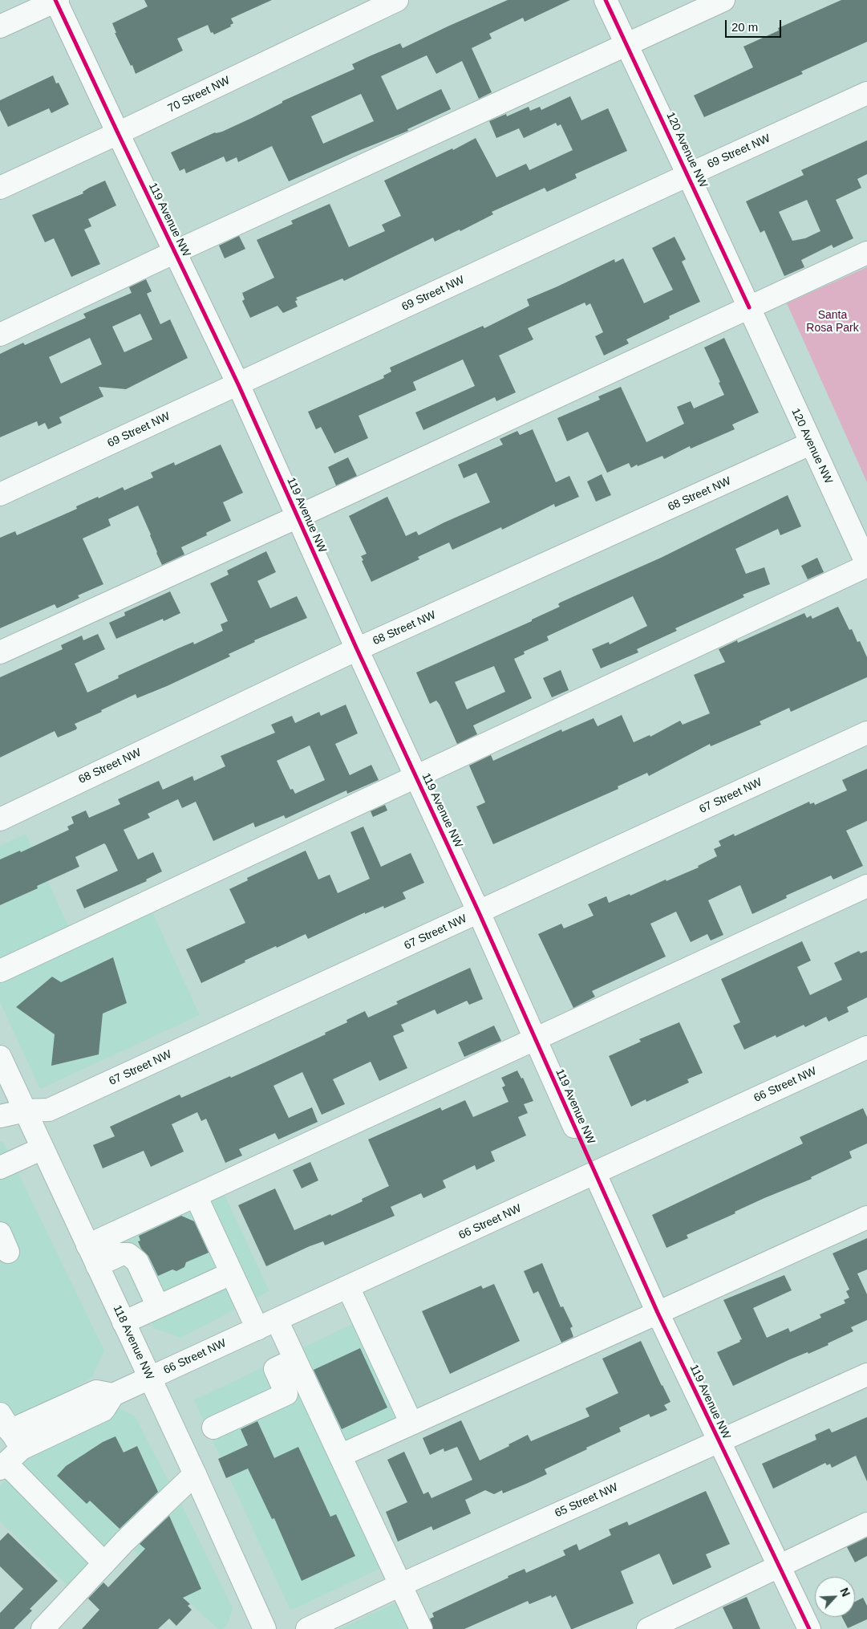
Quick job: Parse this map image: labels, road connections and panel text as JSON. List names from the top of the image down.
{
  "streets": {
    "street": [
      "70 Street NW",
      "120 Avenue NW",
      "69 Street NW",
      "119 Avenue NW",
      "68 Street NW",
      "67 Street NW",
      "66 Street NW",
      "118 Avenue NW",
      "65 Street NW"
    ]
  },
  "crossings": [
    ["70 Street NW", "119 Avenue NW"],
    ["120 Avenue NW", "69 Street NW"],
    ["120 Avenue NW", "68 Street NW"],
    ["69 Street NW", "119 Avenue NW"],
    ["119 Avenue NW", "68 Street NW"],
    ["119 Avenue NW", "67 Street NW"],
    ["119 Avenue NW", "66 Street NW"],
    ["119 Avenue NW", "65 Street NW"],
    ["67 Street NW", "118 Avenue NW"],
    ["66 Street NW", "118 Avenue NW"]
  ],
  "parks": ["Santa Rosa Park"],
  "scale_bar": "20 m",
  "north": "top right"
}
